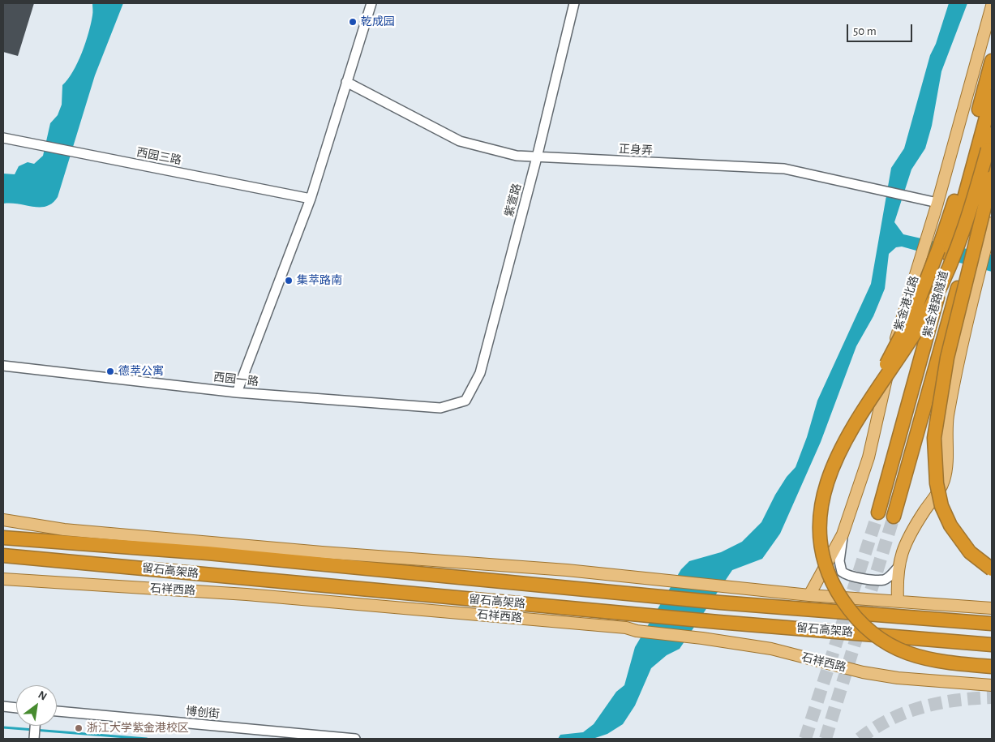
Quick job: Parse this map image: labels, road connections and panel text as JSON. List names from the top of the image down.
{
  "streets": {
    "highway": ["紫金港路隧道", "留石高架路"],
    "main road": ["紫金港北路", "石祥西路"],
    "street": [
      "正身弄",
      "西园三路",
      "紫萱路",
      "西园一路",
      "博创街"
    ]
  },
  "crossings": [
    ["正身弄", "紫萱路"],
    ["正身弄", "紫金港北路"],
    ["紫萱路", "西园一路"]
  ],
  "places": [
    "乾成园",
    "集萃路南",
    "德萃公寓",
    "浙江大学紫金港校区"
  ],
  "scale_bar": "50 m",
  "north": "top right"
}
